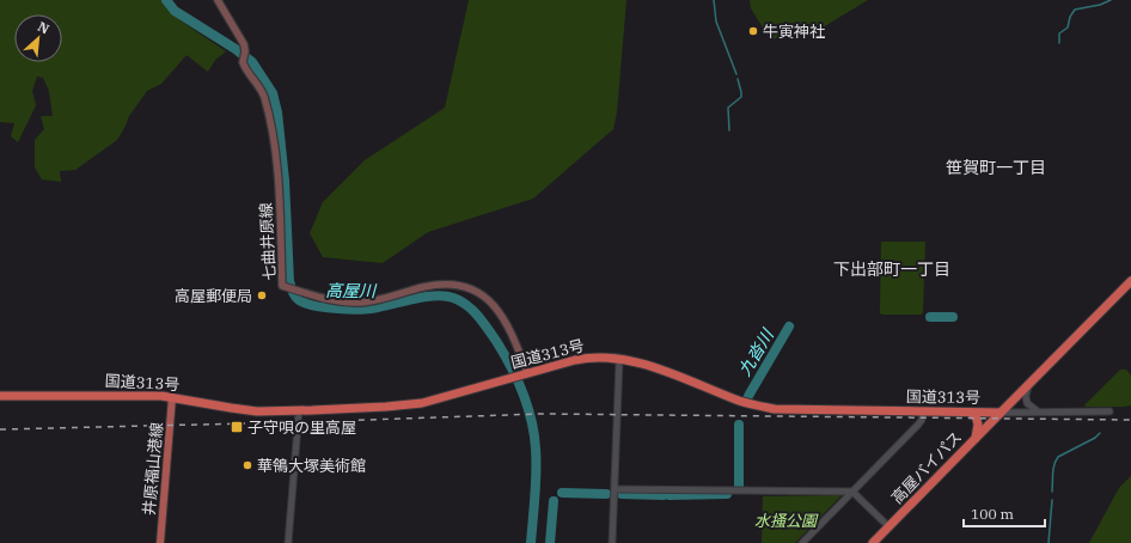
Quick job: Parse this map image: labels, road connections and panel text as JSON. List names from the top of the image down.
{
  "streets": {
    "highway": ["国道313号", "高屋バイパス"],
    "main road": ["七曲井原線", "井原福山港線"]
  },
  "crossings": [
    ["七曲井原線", "国道313号"],
    ["国道313号", "高屋バイパス"],
    ["国道313号", "井原福山港線"]
  ],
  "districts": ["笹賀町一丁目", "下出部町一丁目"],
  "water": ["高屋川", "九沓川"],
  "parks": ["水掻公園"],
  "places": {
    "other": ["牛寅神社", "高屋郵便局", "華鴒大塚美術館"],
    "transit": ["子守唄の里高屋"]
  },
  "scale_bar": "100 m",
  "north": "top right"
}
